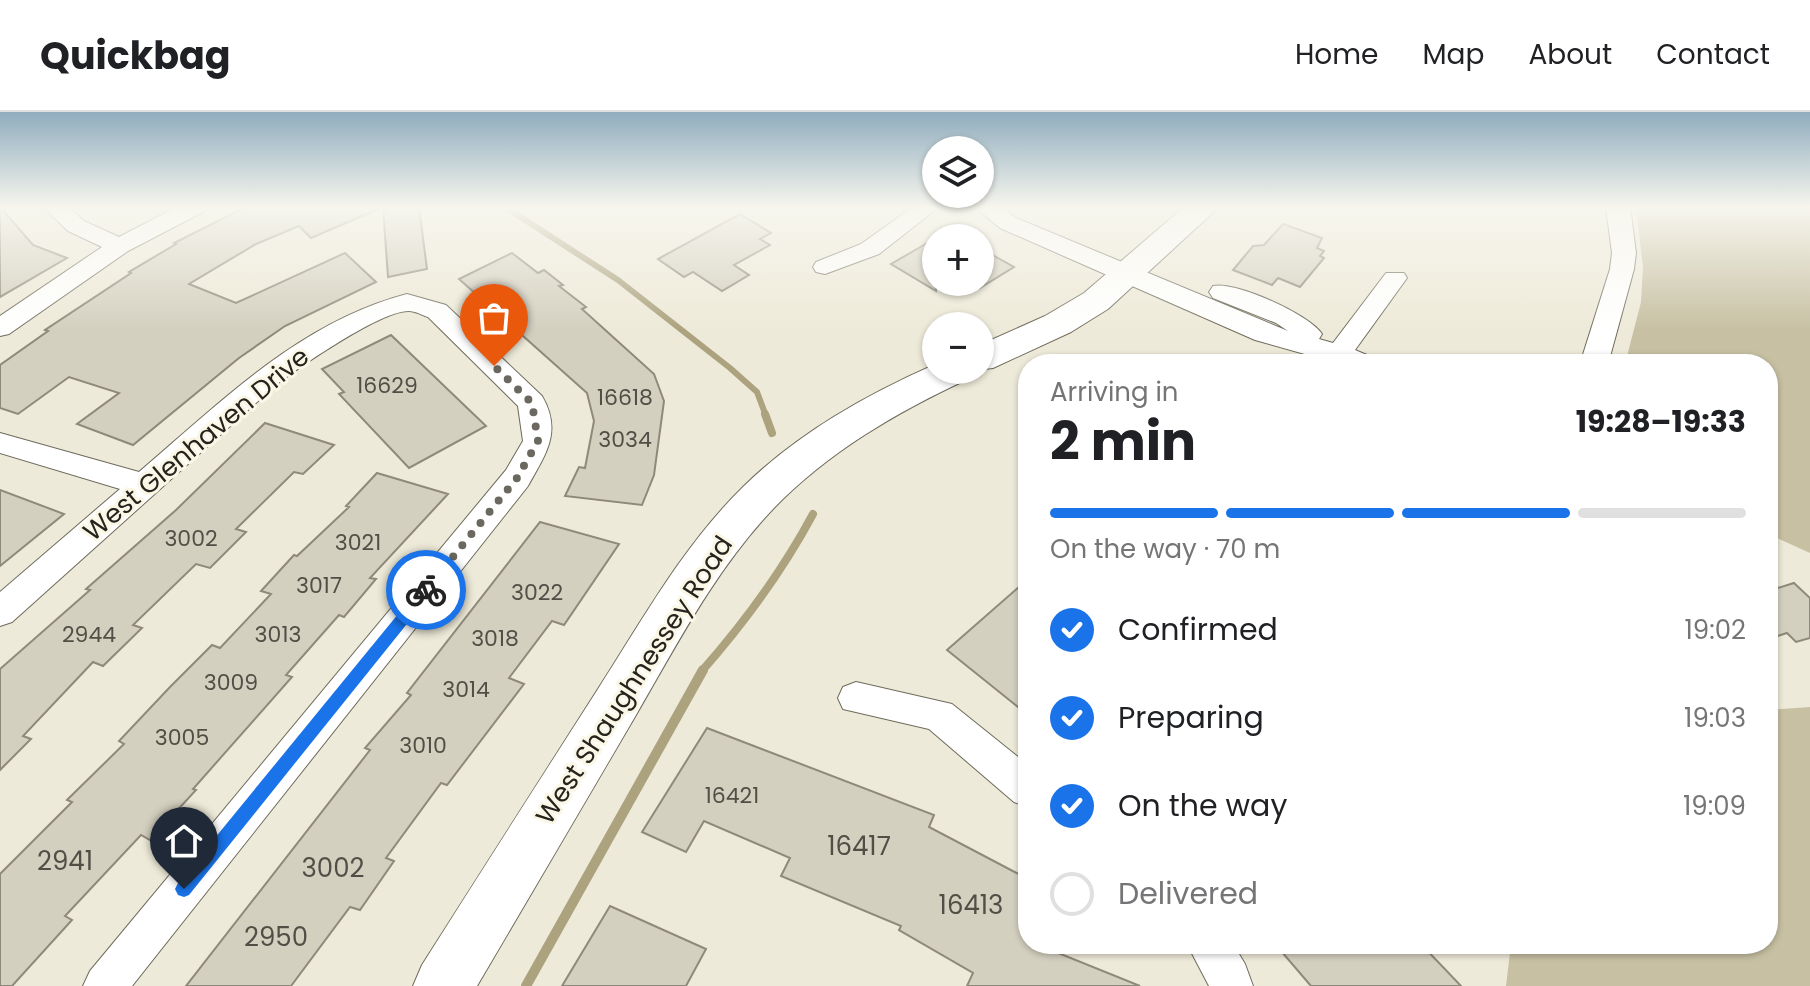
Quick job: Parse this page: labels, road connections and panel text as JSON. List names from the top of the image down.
{
  "streets": {
    "street": ["West Glenhaven Drive", "West Shaughnessey Road"]
  },
  "house_numbers": [
    "16629",
    "16618",
    "3034",
    "3002",
    "3021",
    "3017",
    "3022",
    "2944",
    "3013",
    "3018",
    "3009",
    "3014",
    "3005",
    "3010",
    "16421",
    "16417",
    "2941",
    "3002",
    "16413",
    "2950"
  ],
  "page": {
    "header": "Quickbag",
    "nav": [
      "Home",
      "Map",
      "About",
      "Contact"
    ],
    "map_buttons": ["+", "−"],
    "heading": ["2 min", "Arriving in", "19:28–19:33"],
    "bar": "On the way · 70 m",
    "list": [
      ["Confirmed", "19:02"],
      ["Preparing", "19:03"],
      ["On the way", "19:09"],
      "Delivered"
    ]
  }
}
